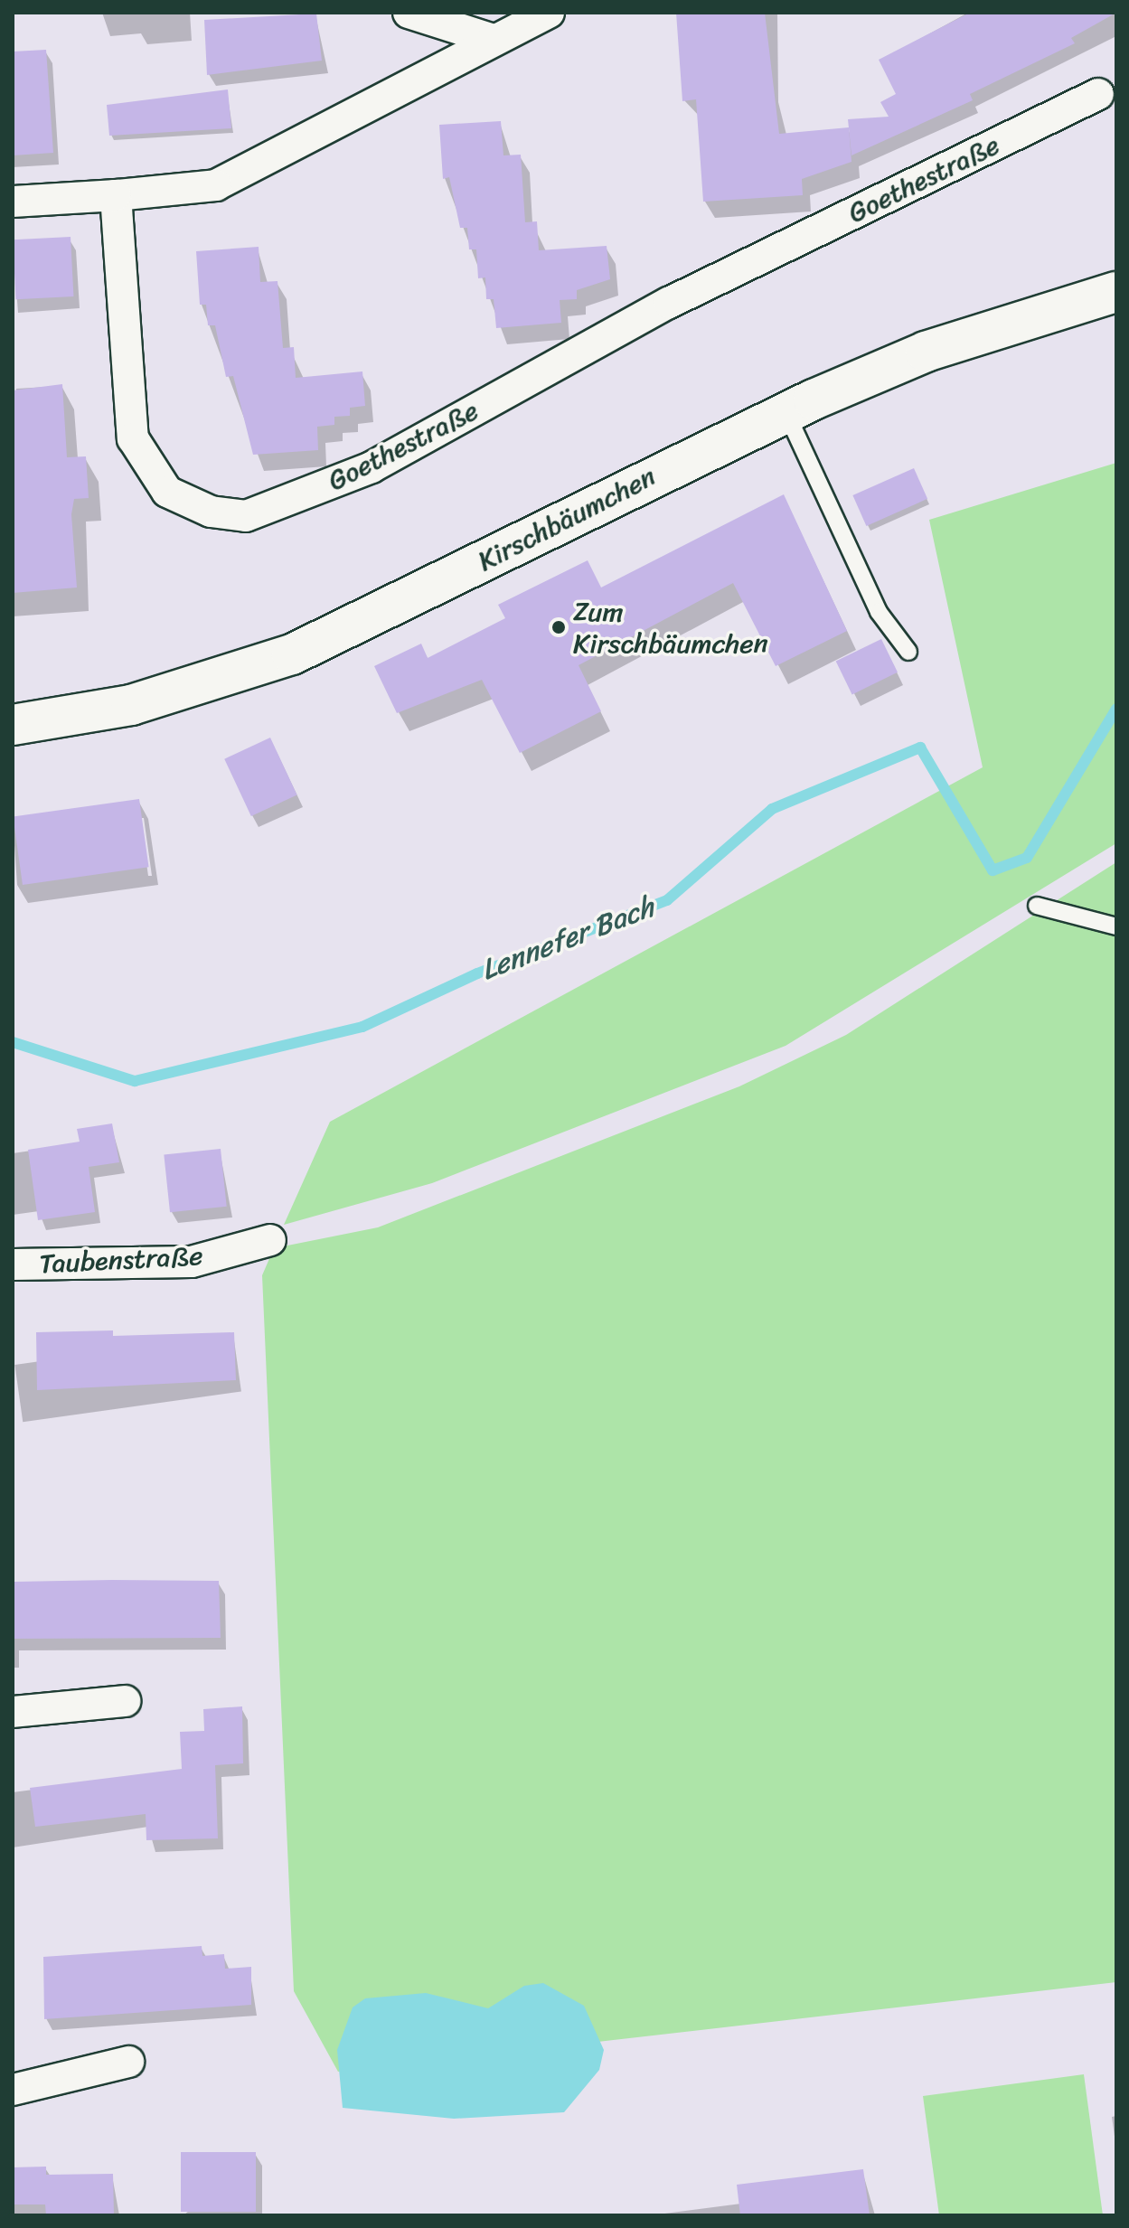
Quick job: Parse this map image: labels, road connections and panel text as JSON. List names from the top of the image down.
{
  "streets": {
    "main road": ["Kirschbäumchen"],
    "street": ["Goethestraße", "Taubenstraße"]
  },
  "water": ["Lennefer Bach"],
  "places": ["Zum Kirschbäumchen"]
}
